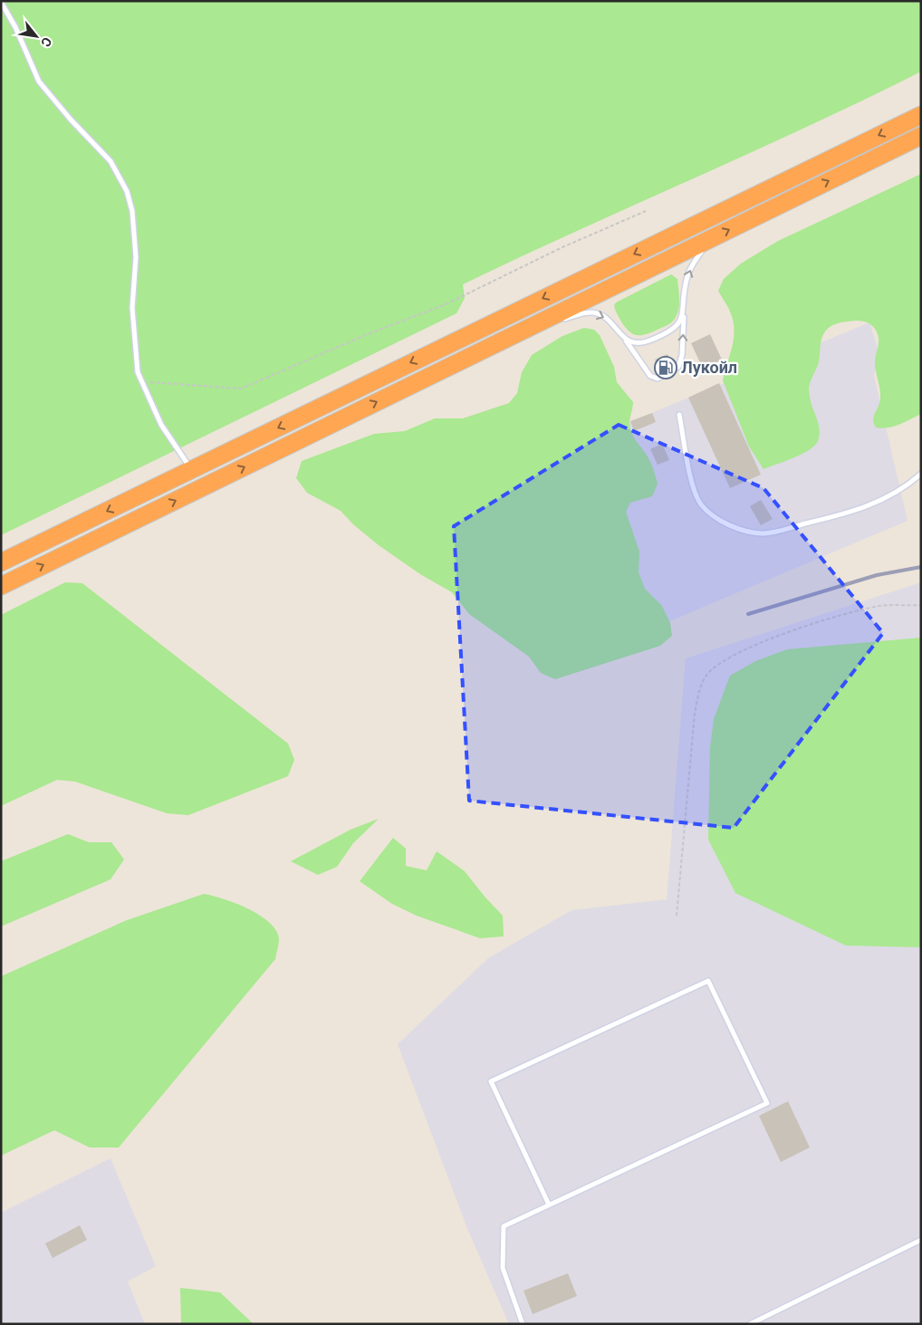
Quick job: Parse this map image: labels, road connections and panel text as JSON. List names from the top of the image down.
{
  "places": {
    "fuel station": ["Лукойл"]
  },
  "north": "bottom right"
}
